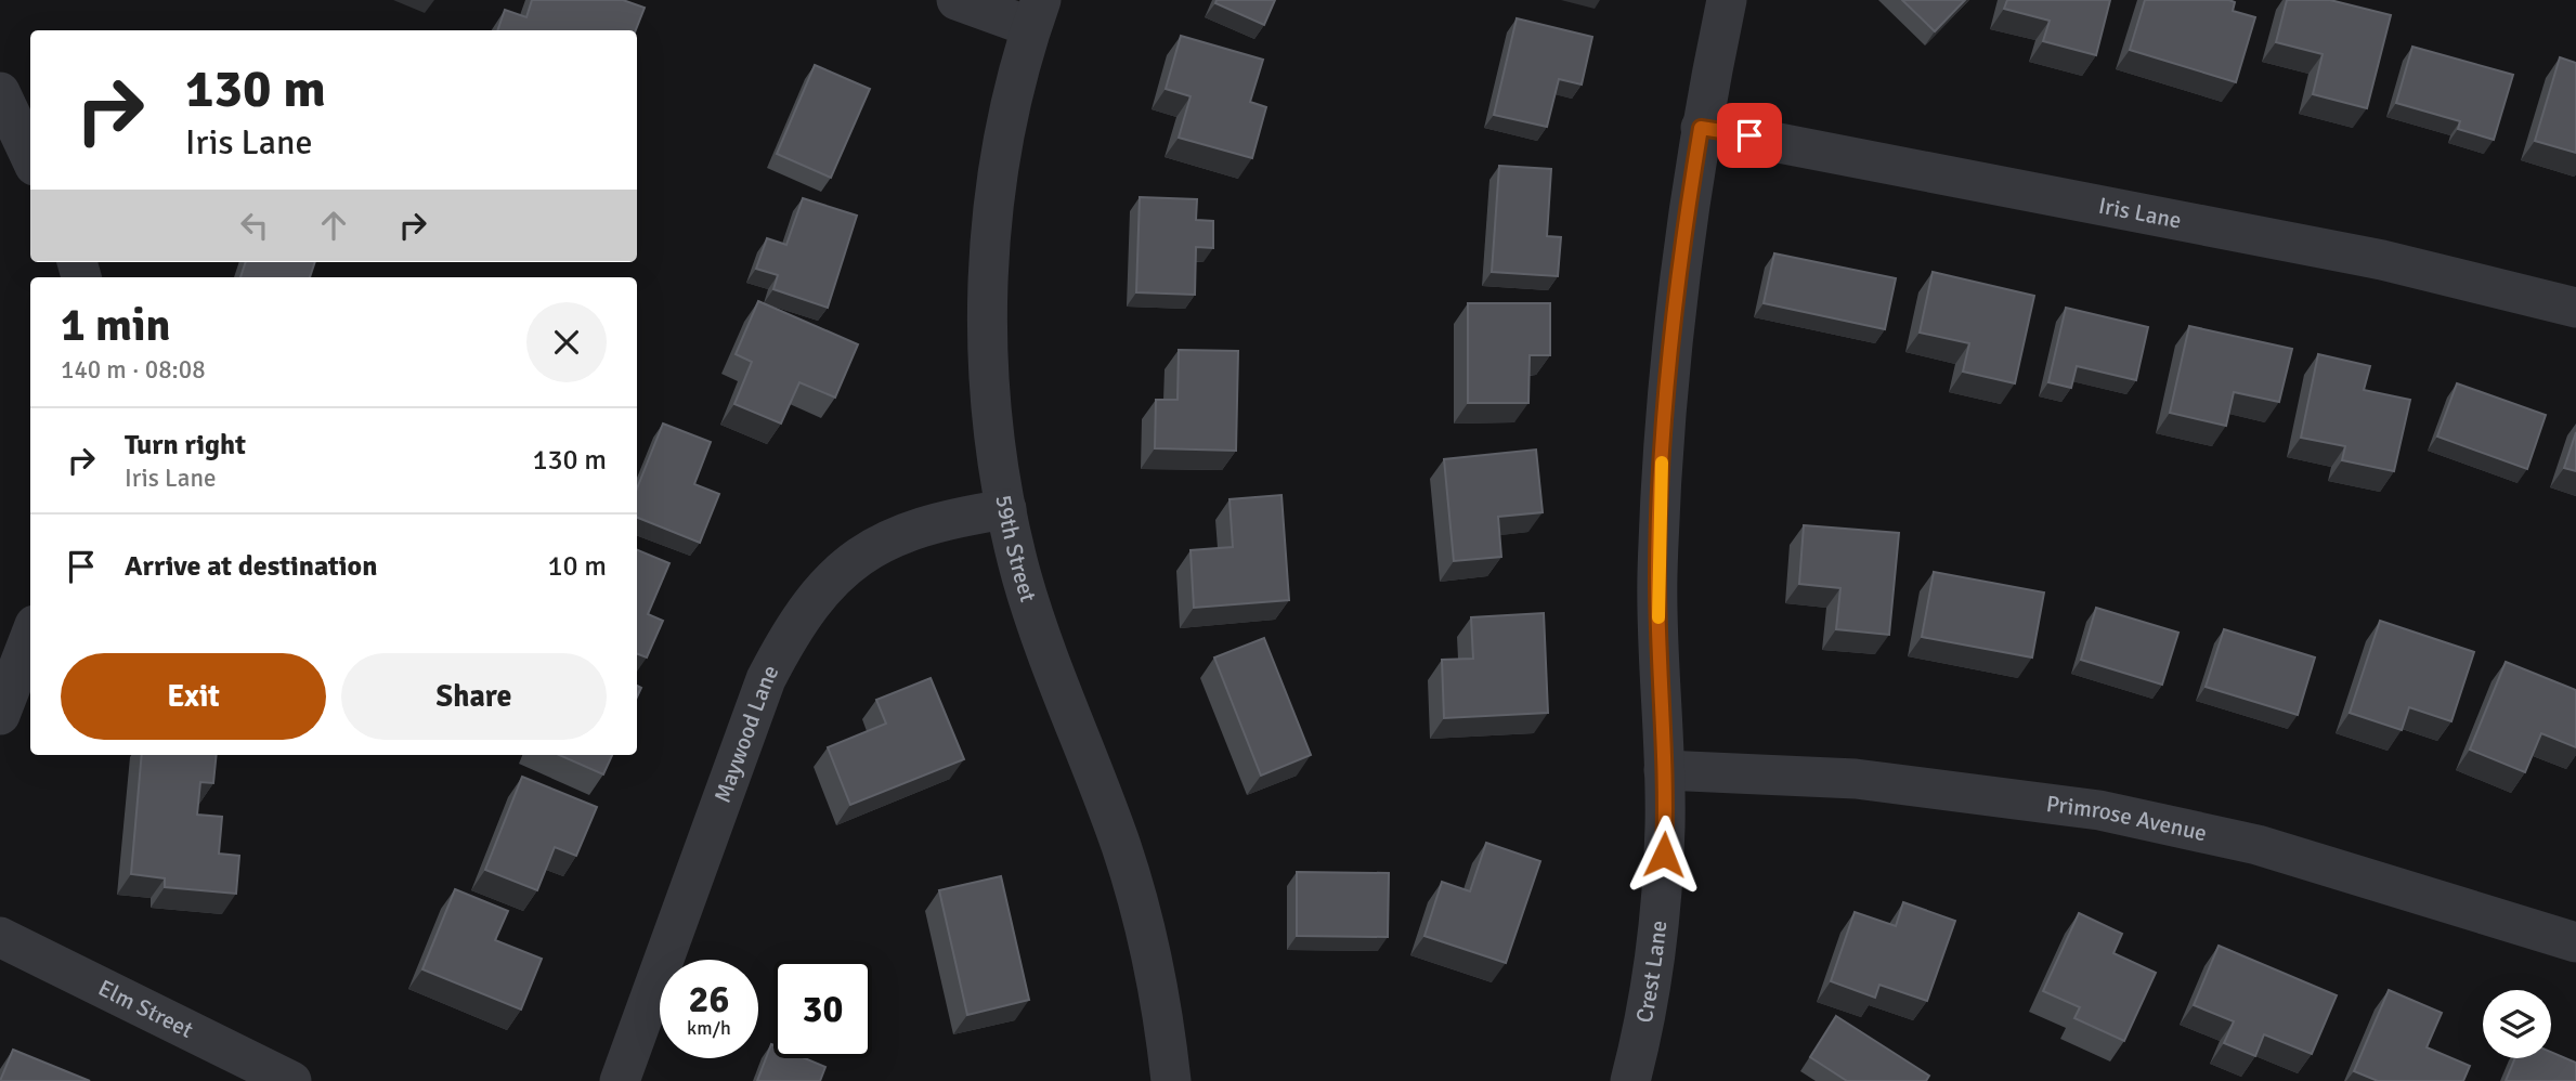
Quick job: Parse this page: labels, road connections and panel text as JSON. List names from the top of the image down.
{
  "streets": {
    "street": [
      "Iris Lane",
      "59th Street",
      "Maywood Lane",
      "Primrose Avenue",
      "Crest Lane",
      "Elm Street"
    ]
  },
  "crossings": [
    ["Iris Lane", "Crest Lane"],
    ["59th Street", "Maywood Lane"],
    ["Primrose Avenue", "Crest Lane"]
  ],
  "page": {
    "turn": ["130 m", "Iris Lane"],
    "heading": ["1 min", "140 m · 08:08"],
    "list": [
      {
        "name": "Turn right",
        "note": "Iris Lane",
        "value": "130 m"
      },
      {
        "name": "Arrive at destination",
        "value": "10 m"
      }
    ],
    "buttons": ["Exit", "Share"],
    "speed": "26 km/h",
    "limit": "30"
  }
}
